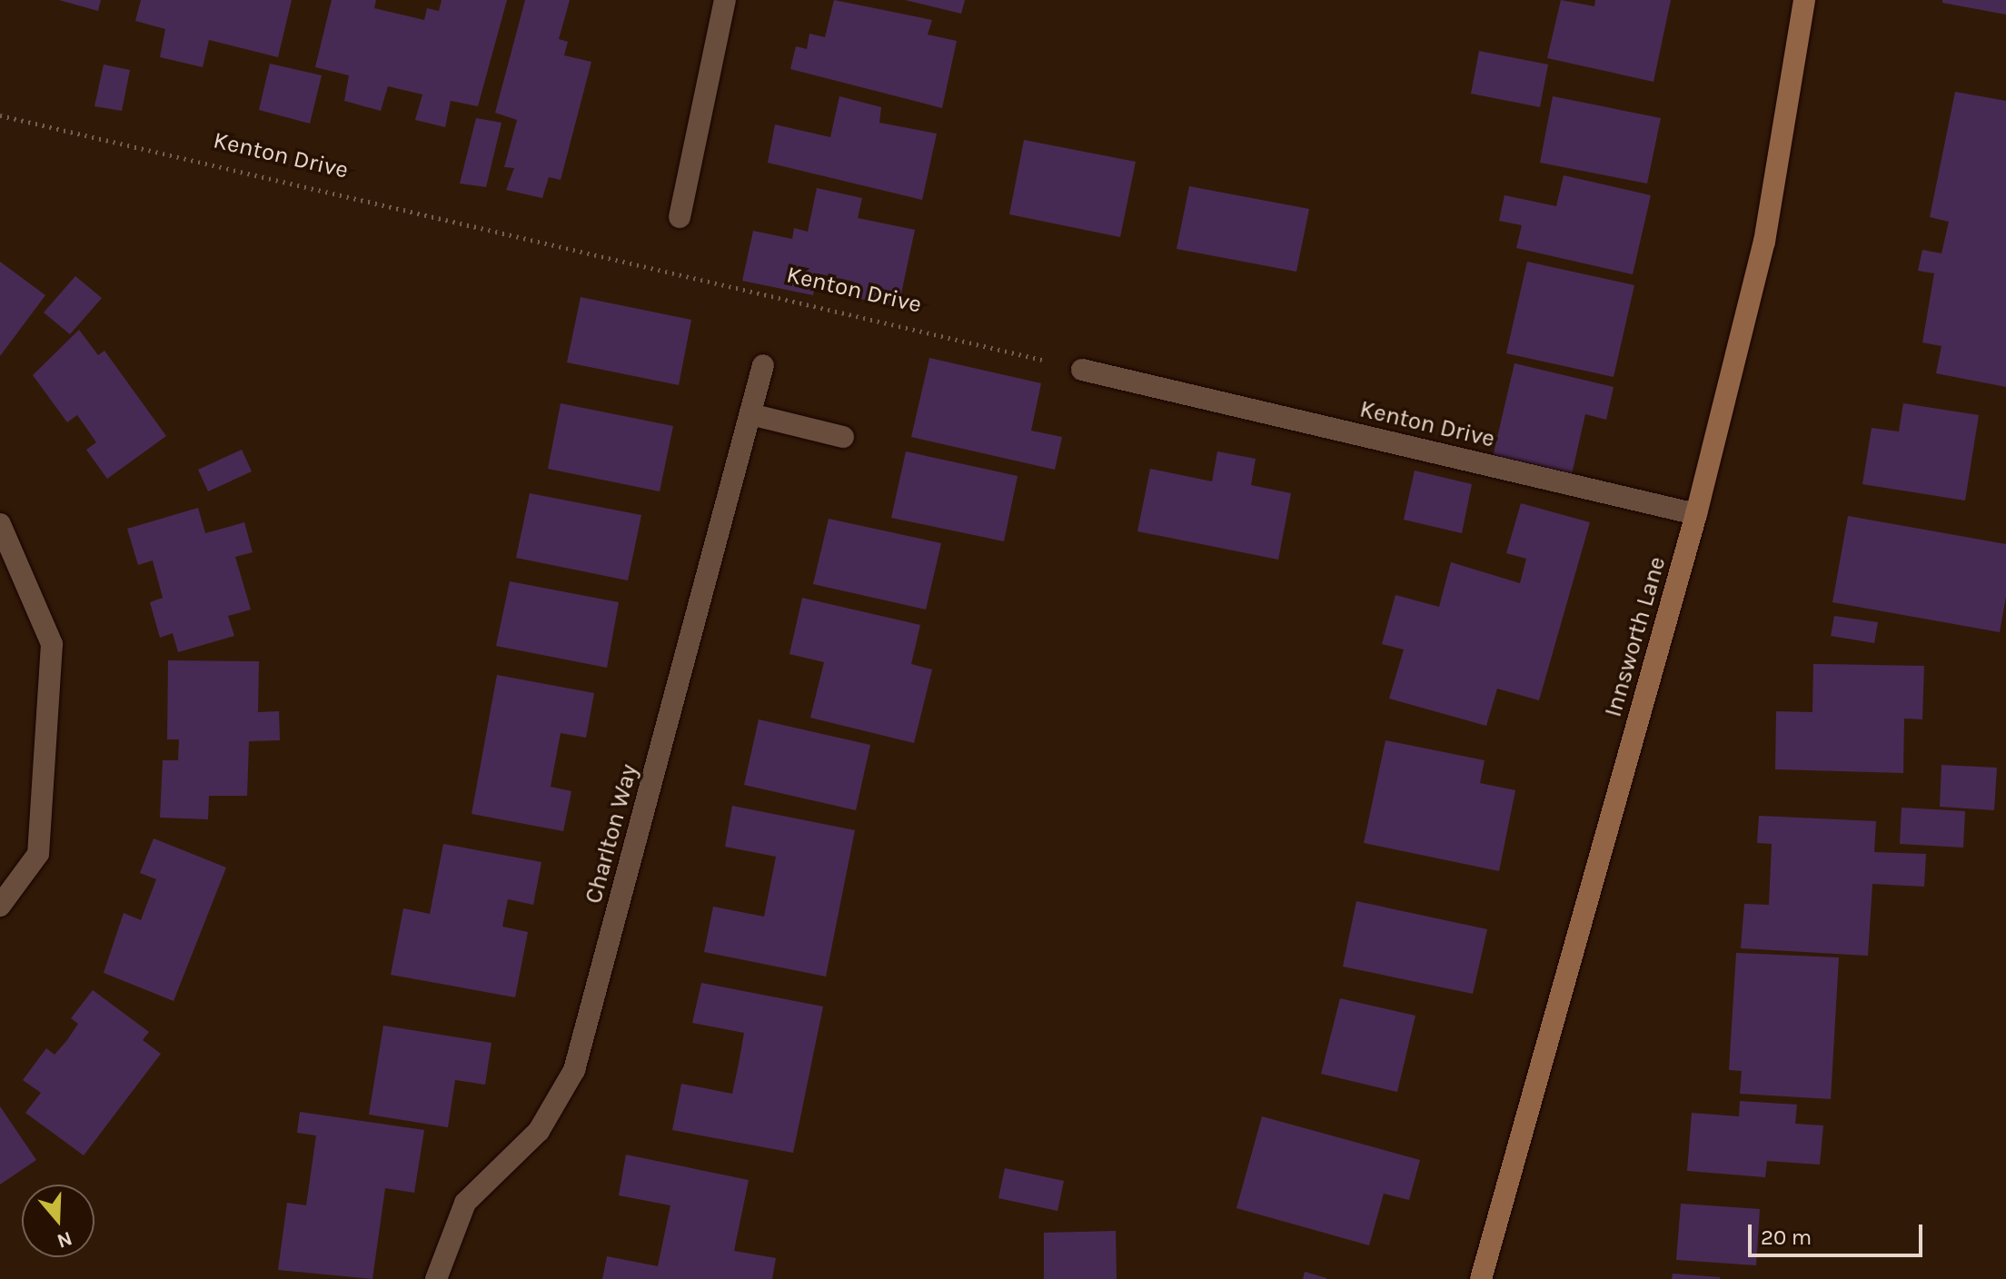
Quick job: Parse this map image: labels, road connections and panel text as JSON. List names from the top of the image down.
{
  "streets": {
    "street": ["Kenton Drive", "Innsworth Lane", "Charlton Way"]
  },
  "crossings": [
    ["Kenton Drive", "Innsworth Lane"]
  ],
  "scale_bar": "20 m",
  "north": "bottom"
}
